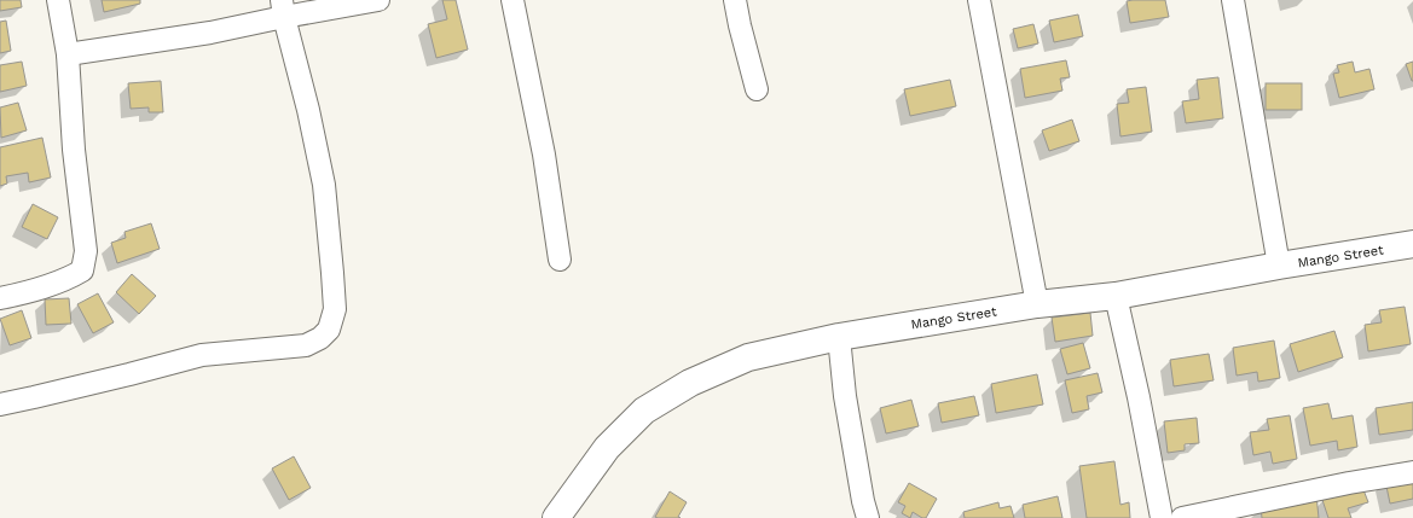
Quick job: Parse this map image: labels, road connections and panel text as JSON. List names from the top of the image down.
{
  "streets": {
    "main road": ["Mango Street"]
  }
}
